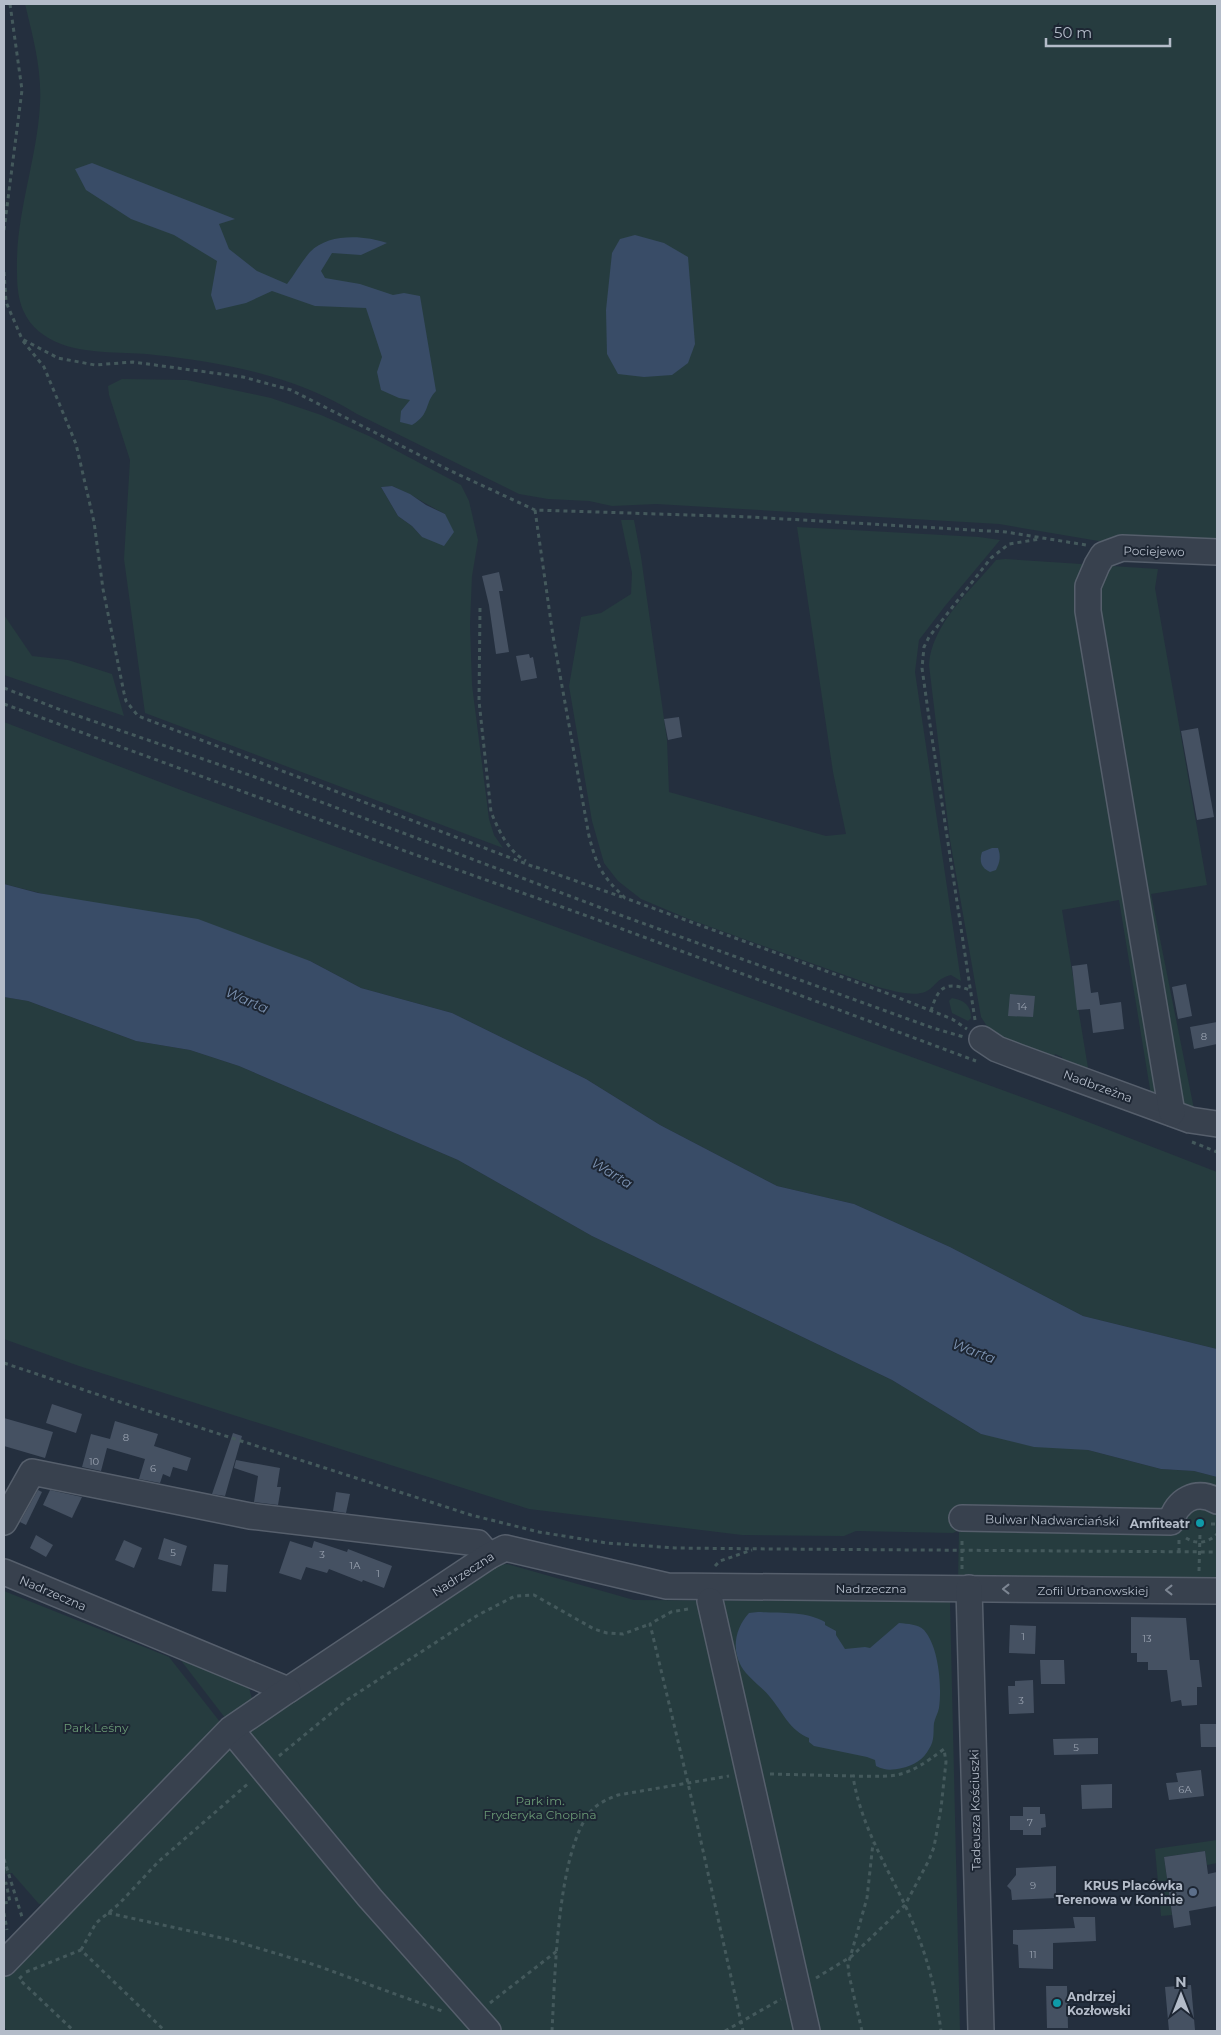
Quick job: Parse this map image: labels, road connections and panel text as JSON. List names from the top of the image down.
{
  "streets": {
    "street": [
      "Pociejewo",
      "Nadbrzeżna",
      "Bulwar Nadwarciański",
      "Nadrzeczna",
      "Zofii Urbanowskiej",
      "Tadeusza Kościuszki"
    ]
  },
  "crossings": [
    ["Nadrzeczna", "Zofii Urbanowskiej"],
    ["Nadrzeczna", "Tadeusza Kościuszki"],
    ["Zofii Urbanowskiej", "Tadeusza Kościuszki"]
  ],
  "one_way": ["Zofii Urbanowskiej"],
  "water": ["Warta"],
  "parks": ["Park Leśny", "Park im. Fryderyka Chopina"],
  "places": ["Amfiteatr", "KRUS Placówka Terenowa w Koninie", "Andrzej Kozłowski"],
  "house_numbers": [
    "14",
    "8",
    "8",
    "10",
    "6",
    "5",
    "3",
    "1A",
    "1",
    "1",
    "13",
    "3",
    "5",
    "6A",
    "7",
    "9",
    "11"
  ],
  "scale_bar": "50 m",
  "north": "top"
}
